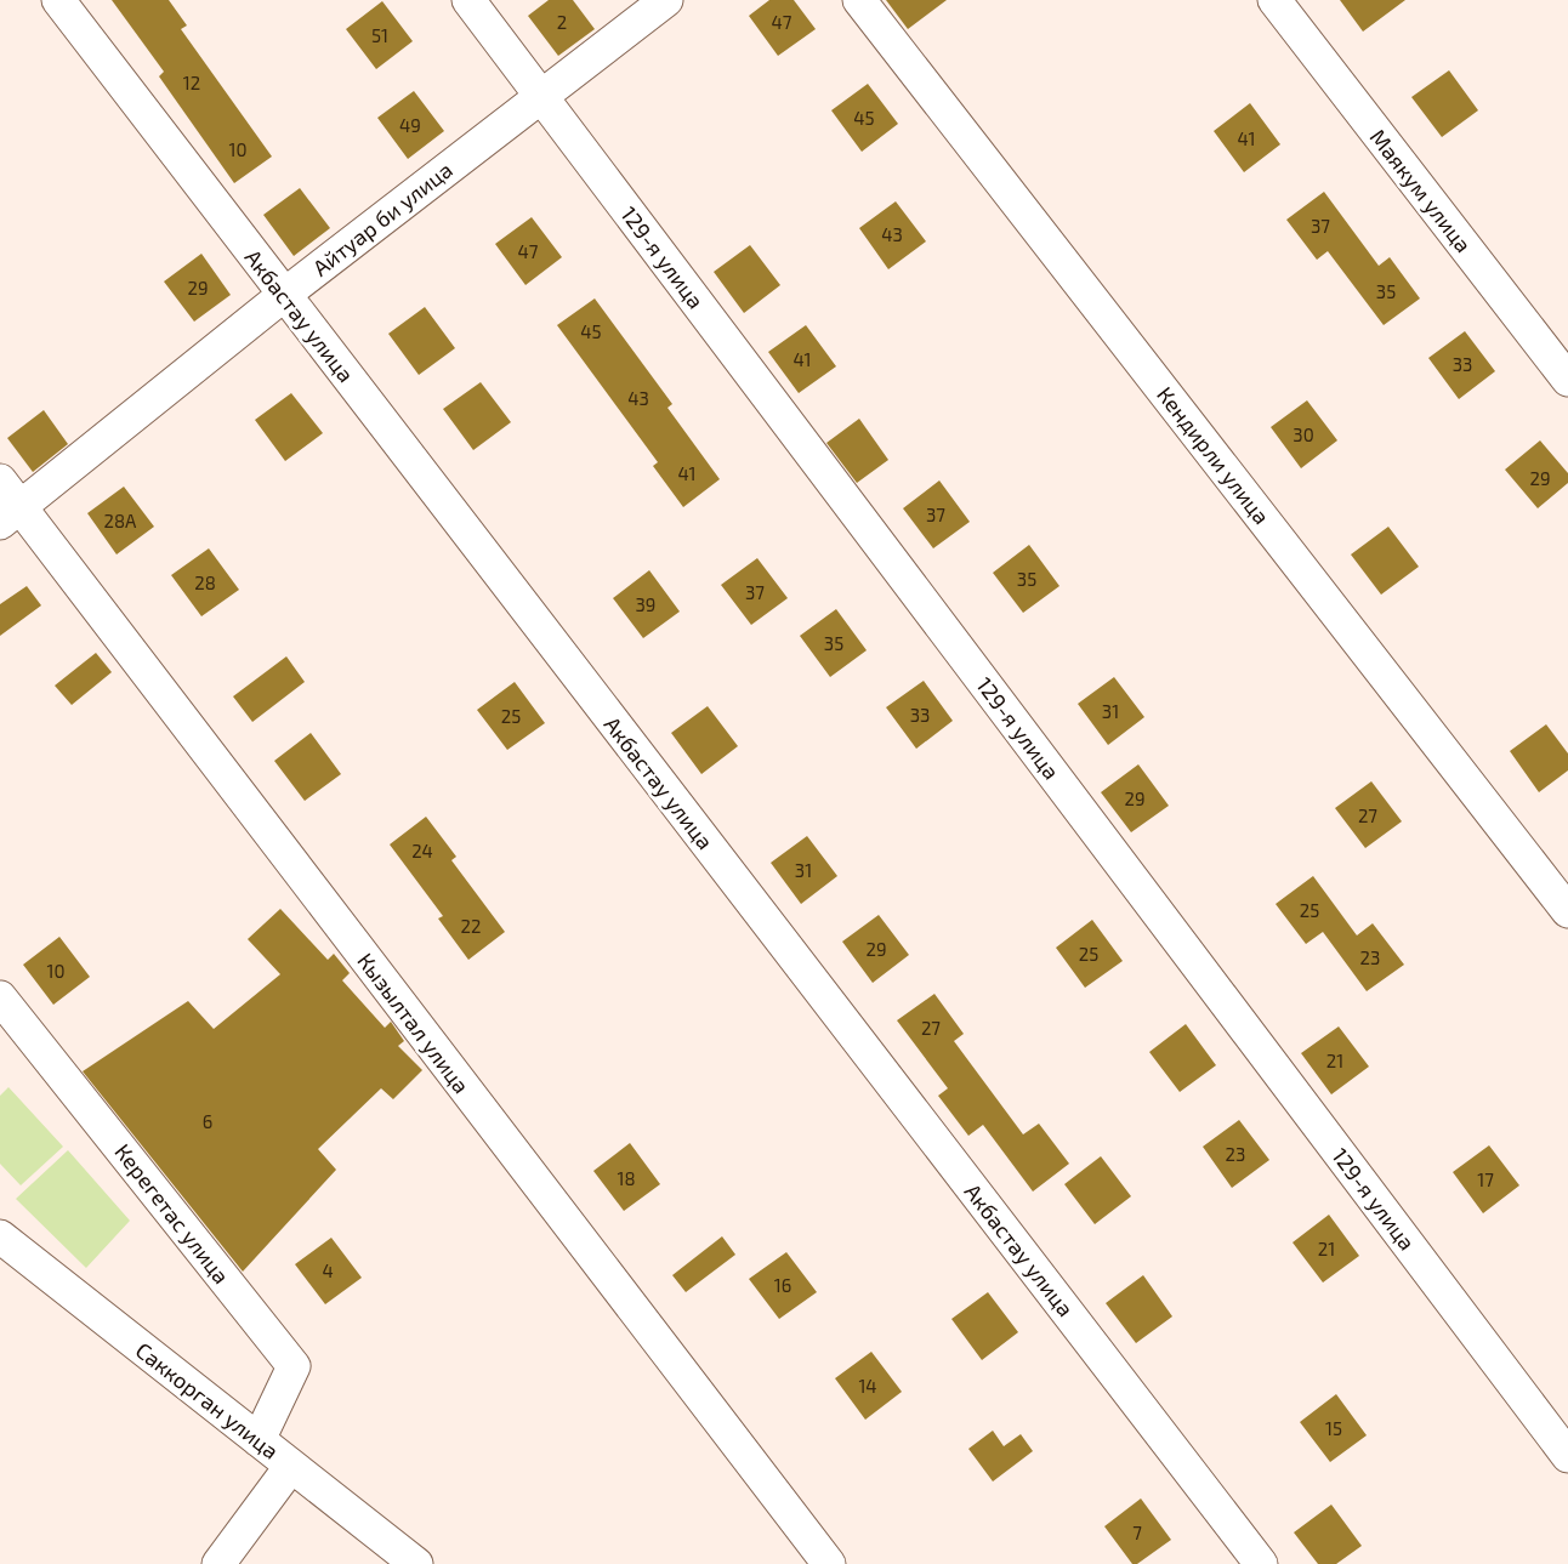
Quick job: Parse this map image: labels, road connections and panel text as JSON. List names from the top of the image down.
{
  "streets": {
    "street": [
      "Маякум улица",
      "Айтуар би улица",
      "129-я улица",
      "Акбастау улица",
      "Кендирли улица",
      "Кызылтал улица",
      "Керегетас улица",
      "Саккорган улица"
    ]
  },
  "crossings": [
    ["Айтуар би улица", "129-я улица"],
    ["Айтуар би улица", "Акбастау улица"],
    ["Айтуар би улица", "Кызылтал улица"],
    ["Керегетас улица", "Саккорган улица"]
  ],
  "house_numbers": [
    "2",
    "47",
    "51",
    "12",
    "45",
    "49",
    "41",
    "10",
    "37",
    "43",
    "47",
    "29",
    "35",
    "45",
    "41",
    "33",
    "43",
    "30",
    "41",
    "29",
    "37",
    "28А",
    "35",
    "28",
    "37",
    "39",
    "35",
    "31",
    "33",
    "25",
    "29",
    "27",
    "24",
    "31",
    "25",
    "22",
    "29",
    "25",
    "23",
    "10",
    "27",
    "21",
    "6",
    "23",
    "18",
    "17",
    "21",
    "4",
    "16",
    "14",
    "15",
    "7"
  ]
}
